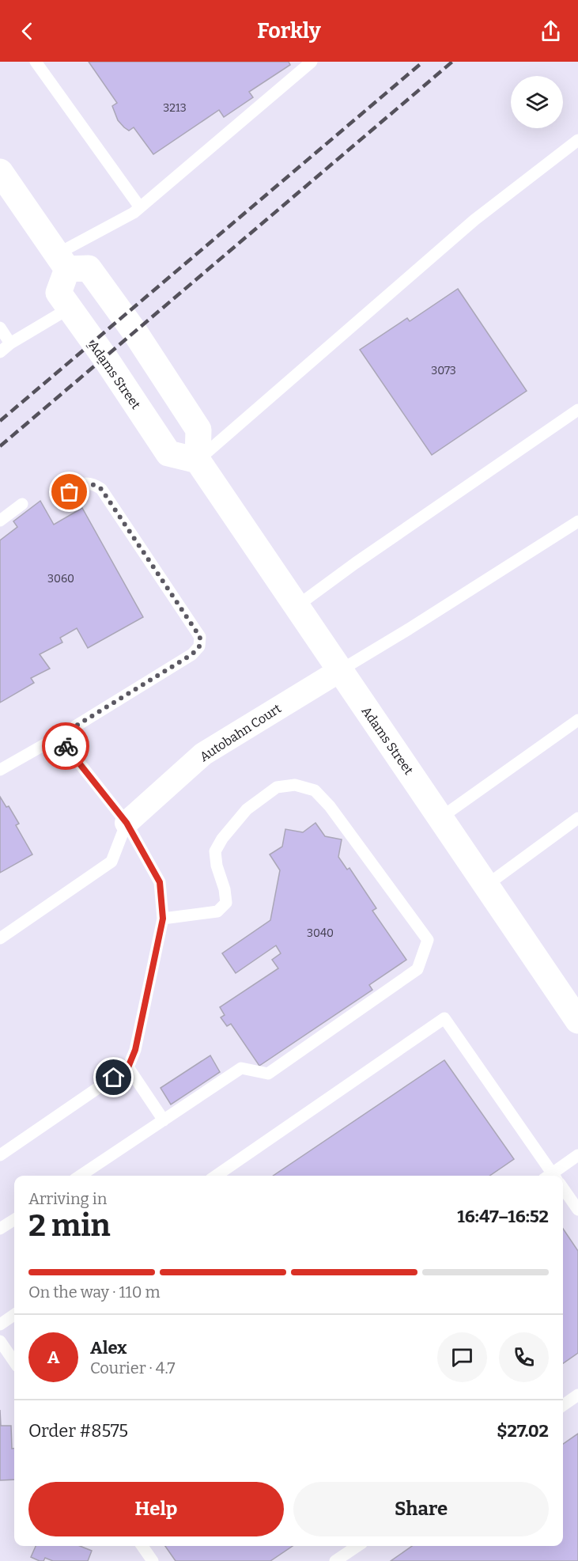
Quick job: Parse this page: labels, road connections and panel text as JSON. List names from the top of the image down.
{
  "streets": {
    "main road": ["Adams Street"],
    "street": ["Autobahn Court"]
  },
  "crossings": [
    ["Adams Street", "Autobahn Court"]
  ],
  "house_numbers": [
    "3213",
    "3073",
    "3060",
    "3040"
  ],
  "page": {
    "header": "Forkly",
    "heading": ["2 min", "Arriving in", "16:47–16:52"],
    "panel": [
      "Alex",
      "Courier · 4.7",
      "Order #8575",
      "$27.02"
    ],
    "bar": "On the way · 110 m",
    "round": "A",
    "buttons": ["Help", "Share"]
  }
}
